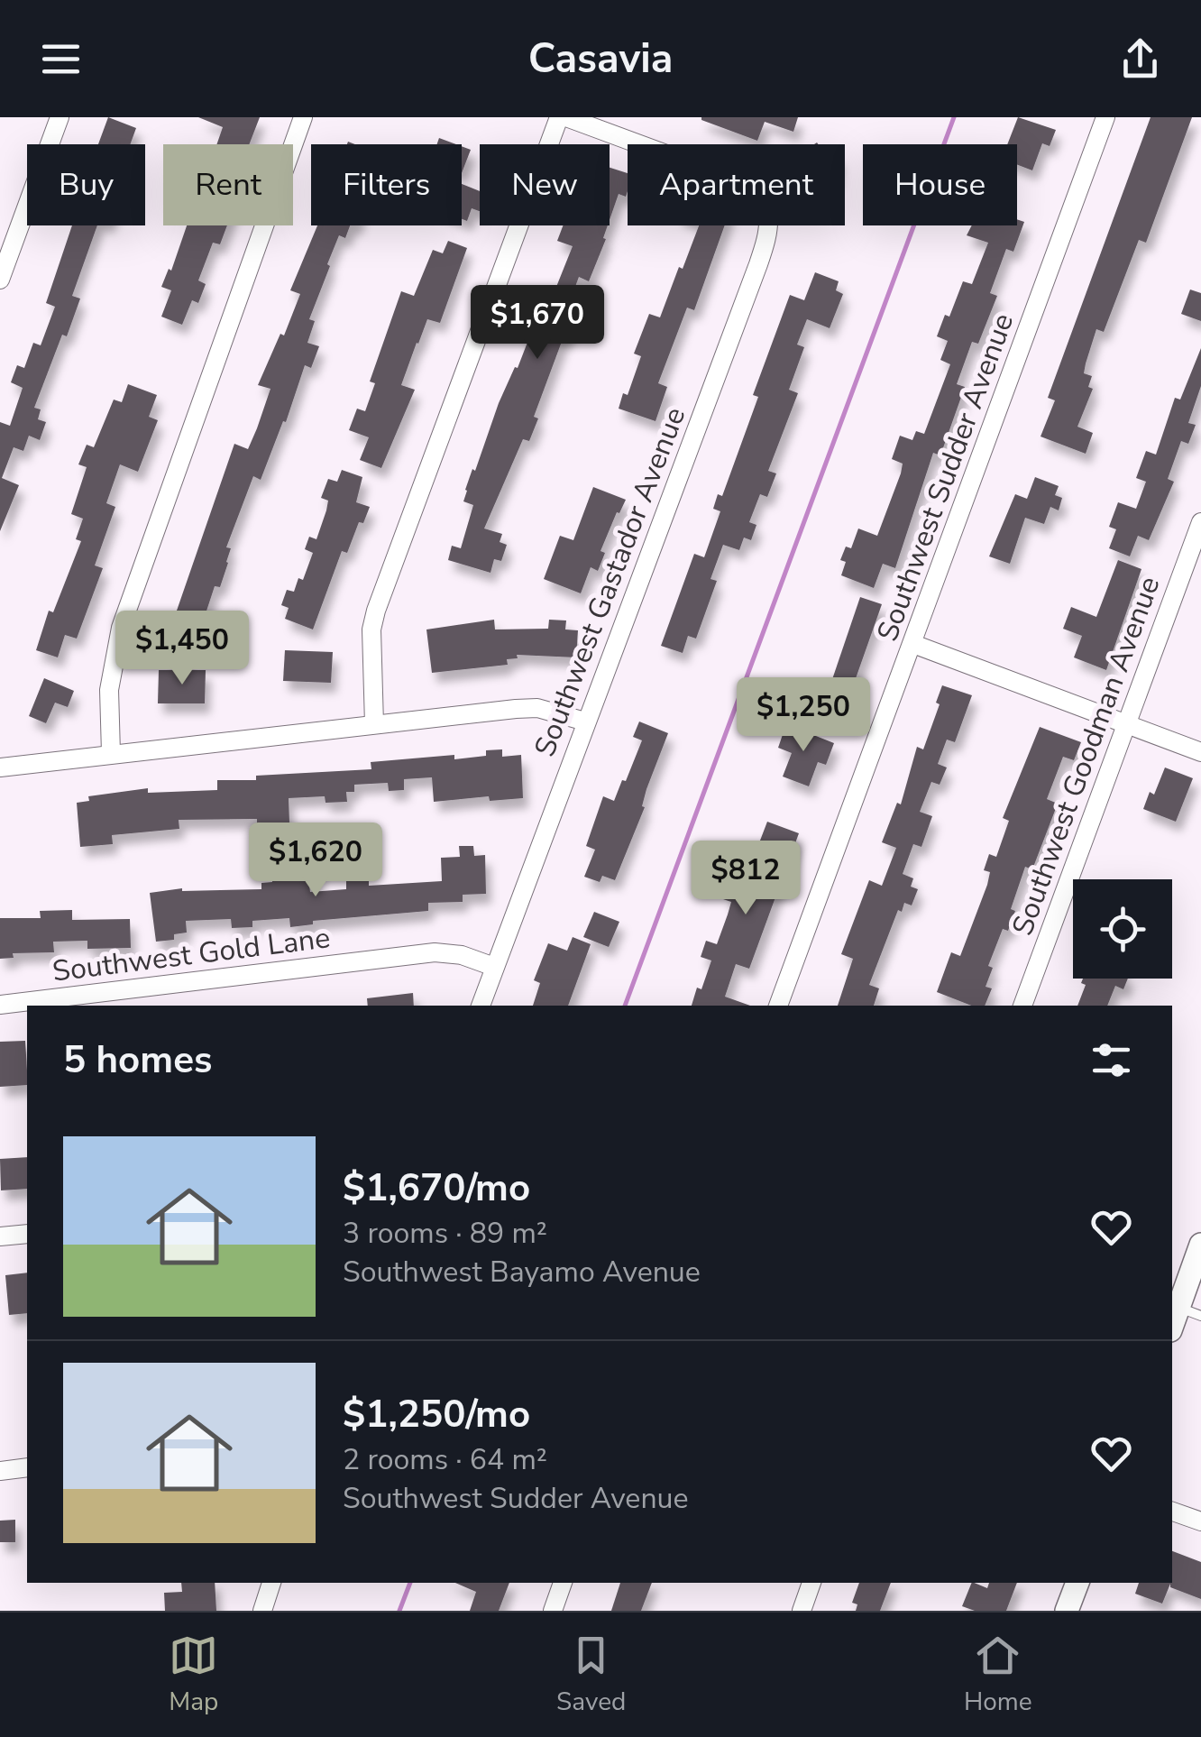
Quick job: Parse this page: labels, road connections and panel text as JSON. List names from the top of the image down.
{
  "streets": {
    "street": [
      "Southwest Sudder Avenue",
      "Southwest Gastador Avenue",
      "Southwest Goodman Avenue",
      "Southwest Gold Lane"
    ]
  },
  "crossings": [
    ["Southwest Gastador Avenue", "Southwest Gold Lane"]
  ],
  "page": {
    "header": "Casavia",
    "chip": [
      "Buy",
      "Rent",
      "Filters",
      "New",
      "Apartment",
      "House"
    ],
    "price": [
      "$1,670",
      "$1,450",
      "$1,250",
      "$1,620",
      "$812"
    ],
    "heading": "5 homes",
    "list": [
      {
        "name": "$1,670/mo",
        "note": "3 rooms · 89 m² · Southwest Bayamo Avenue"
      },
      {
        "name": "$1,250/mo",
        "note": "2 rooms · 64 m² · Southwest Sudder Avenue"
      }
    ],
    "tabs": ["Map", "Saved", "Home"]
  }
}
